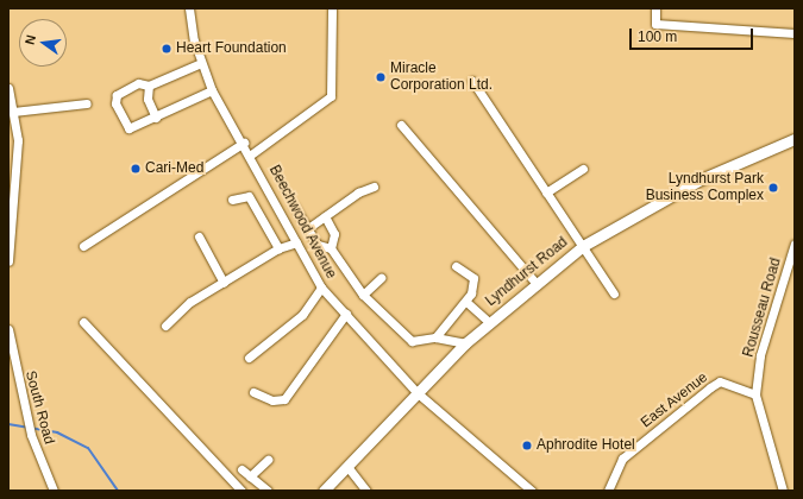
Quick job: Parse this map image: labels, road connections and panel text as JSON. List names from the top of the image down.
{
  "streets": {
    "main road": ["Lyndhurst Road"],
    "street": [
      "Beechwood Avenue",
      "Rousseau Road",
      "East Avenue",
      "South Road"
    ]
  },
  "crossings": [
    ["Beechwood Avenue", "Lyndhurst Road"],
    ["Rousseau Road", "East Avenue"]
  ],
  "places": [
    "Heart Foundation",
    "Miracle Corporation Ltd.",
    "Cari-Med",
    "Lyndhurst Park Business Complex",
    "Aphrodite Hotel"
  ],
  "scale_bar": "100 m",
  "north": "left"
}
